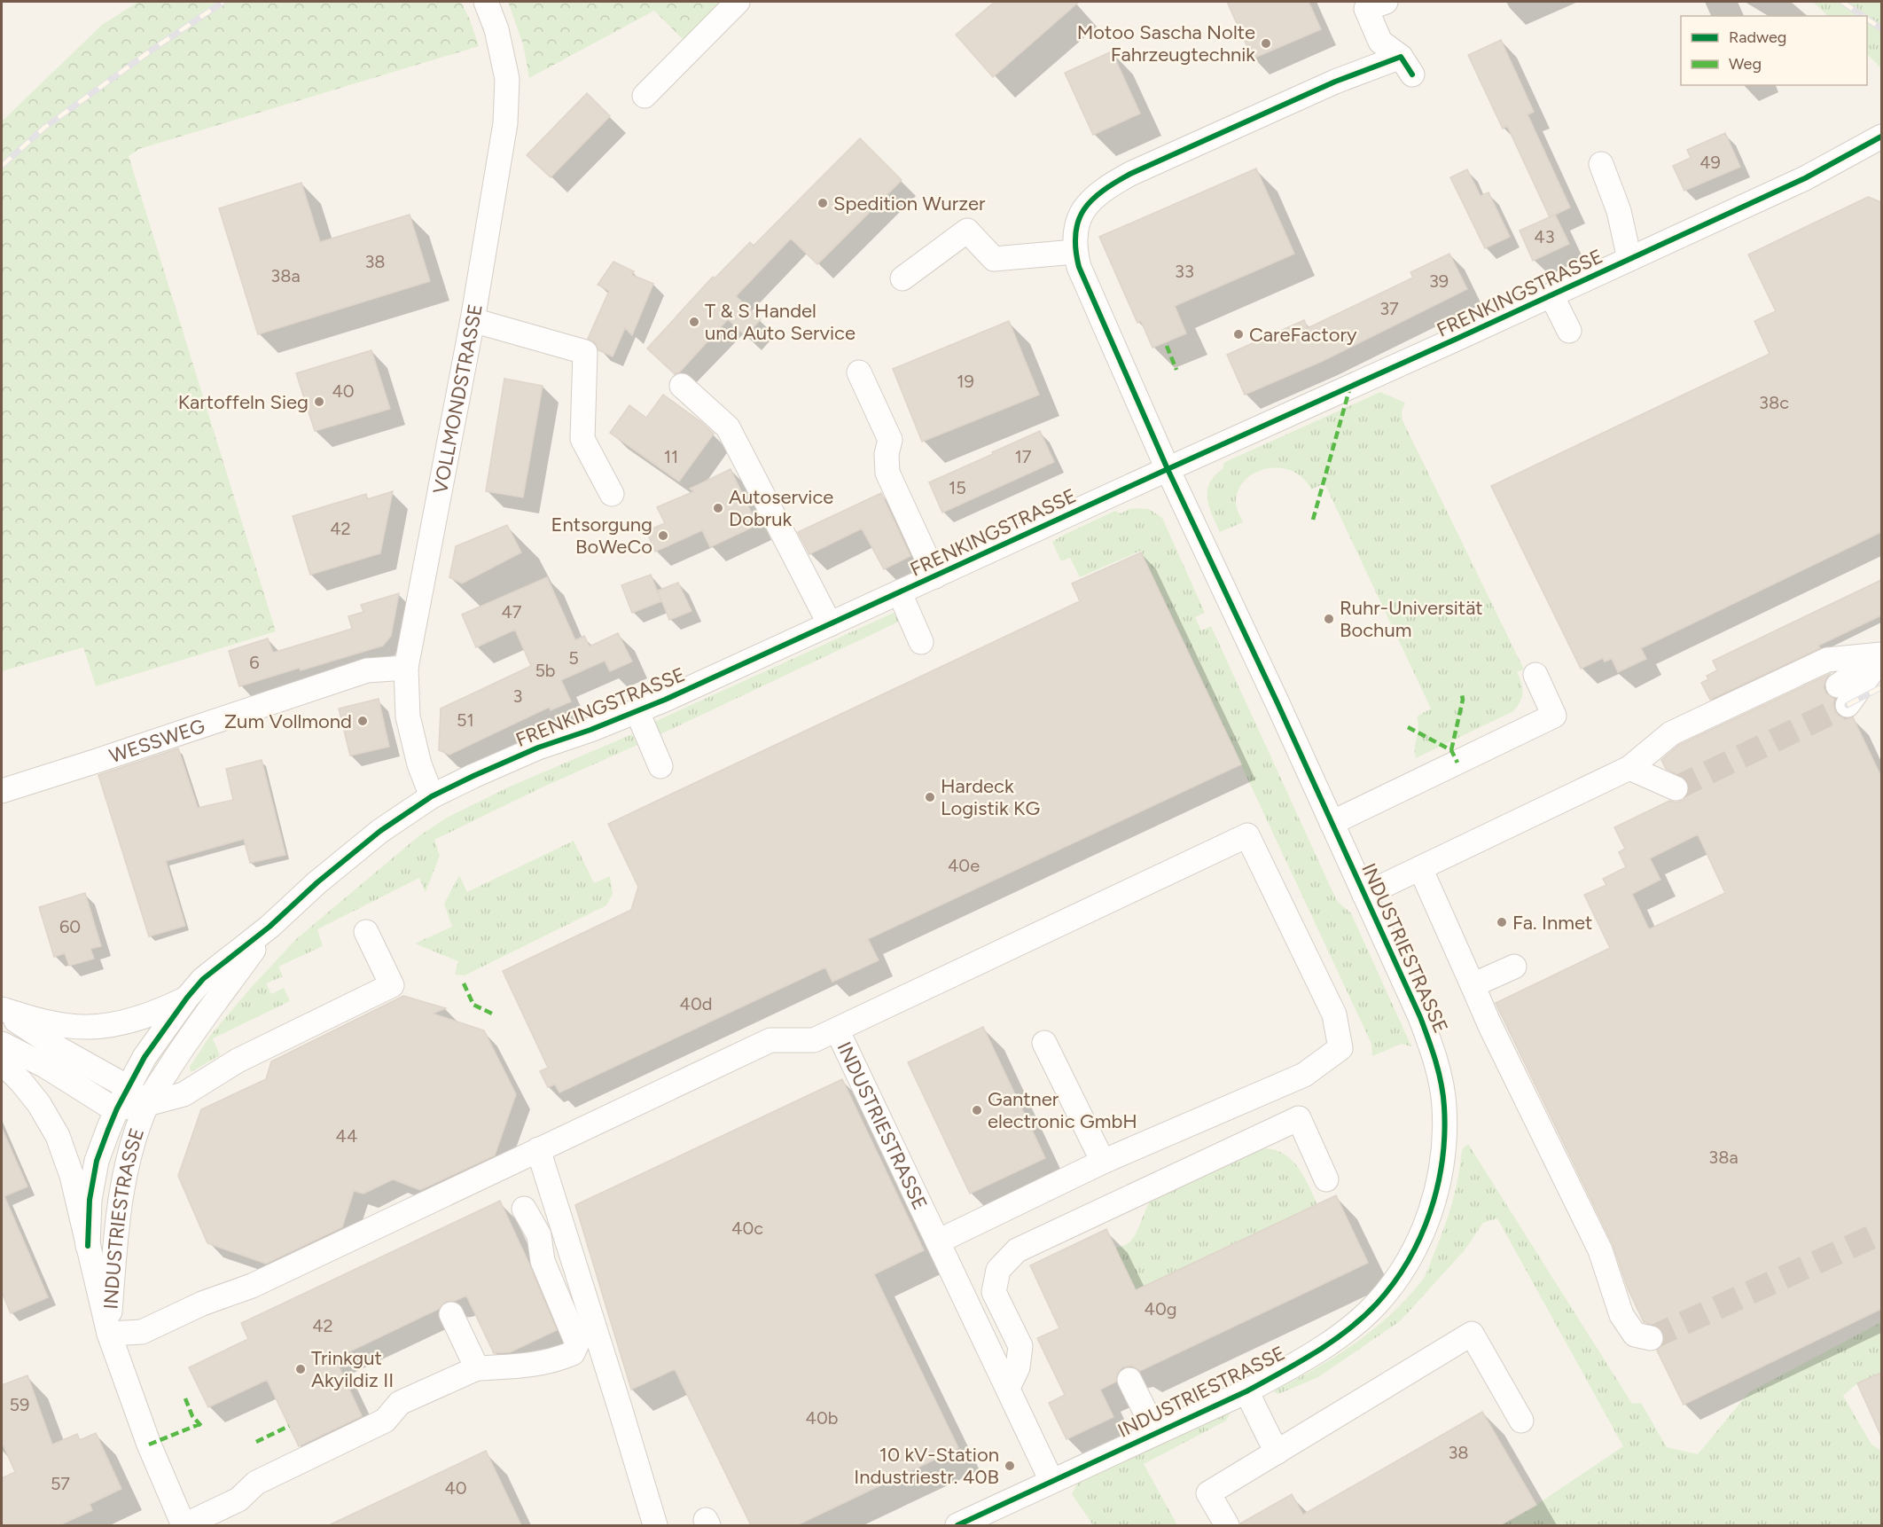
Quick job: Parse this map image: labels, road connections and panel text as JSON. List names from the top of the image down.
{
  "streets": {
    "street": [
      "FRENKINGSTRASSE",
      "VOLLMONDSTRASSE",
      "WESSWEG",
      "INDUSTRIESTRASSE"
    ]
  },
  "crossings": [
    ["FRENKINGSTRASSE", "VOLLMONDSTRASSE"],
    ["FRENKINGSTRASSE", "INDUSTRIESTRASSE"],
    ["VOLLMONDSTRASSE", "WESSWEG"]
  ],
  "places": [
    "Motoo Sascha Nolte Fahrzeugtechnik",
    "Spedition Wurzer",
    "T & S Handel und Auto Service",
    "CareFactory",
    "Kartoffeln Sieg",
    "Autoservice Dobruk",
    "Entsorgung BoWeCo",
    "Ruhr-Universität Bochum",
    "Zum Vollmond",
    "Hardeck Logistik KG",
    "Fa. Inmet",
    "Gantner electronic GmbH",
    "Trinkgut Akyildiz II",
    "10 kV-Station Industriestr. 40B"
  ],
  "house_numbers": [
    "49",
    "43",
    "38",
    "33",
    "38a",
    "39",
    "37",
    "19",
    "40",
    "38c",
    "11",
    "17",
    "15",
    "42",
    "47",
    "5",
    "6",
    "5b",
    "3",
    "51",
    "40e",
    "60",
    "40d",
    "44",
    "38a",
    "40c",
    "40g",
    "42",
    "59",
    "40b",
    "38",
    "57",
    "40"
  ],
  "legend": ["Radweg", "Weg"]
}
